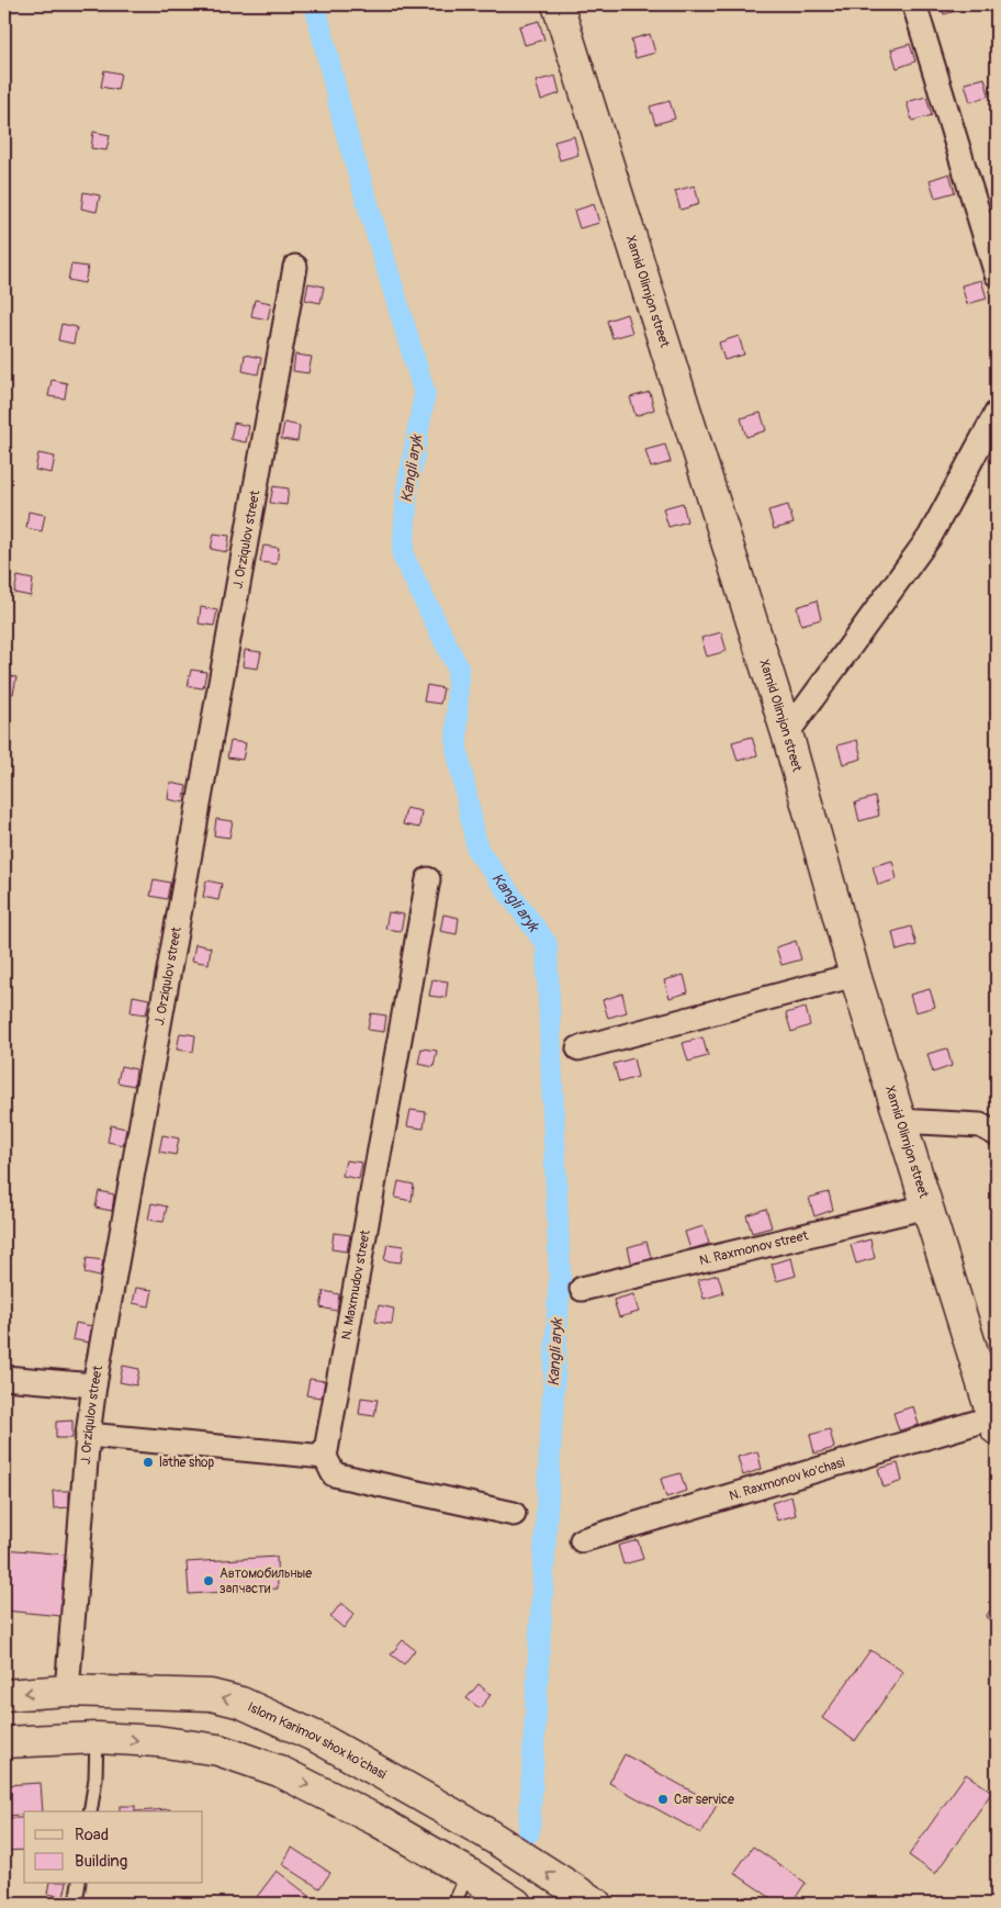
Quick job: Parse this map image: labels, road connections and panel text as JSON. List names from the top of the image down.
{
  "streets": {
    "main road": ["Xamid Olimjon street", "Islom Karimov shox ko'chasi"],
    "street": [
      "J. Orziqulov street",
      "N. Raxmonov street",
      "N. Maxmudov street",
      "N. Raxmonov ko'chasi"
    ]
  },
  "crossings": [
    ["Xamid Olimjon street", "N. Raxmonov street"],
    ["Xamid Olimjon street", "N. Raxmonov ko'chasi"],
    ["J. Orziqulov street", "Islom Karimov shox ko'chasi"]
  ],
  "water": ["Kangli aryk"],
  "places": ["lathe shop", "Автомобильные запчасти", "Car service"],
  "legend": ["Road", "Building"]
}
